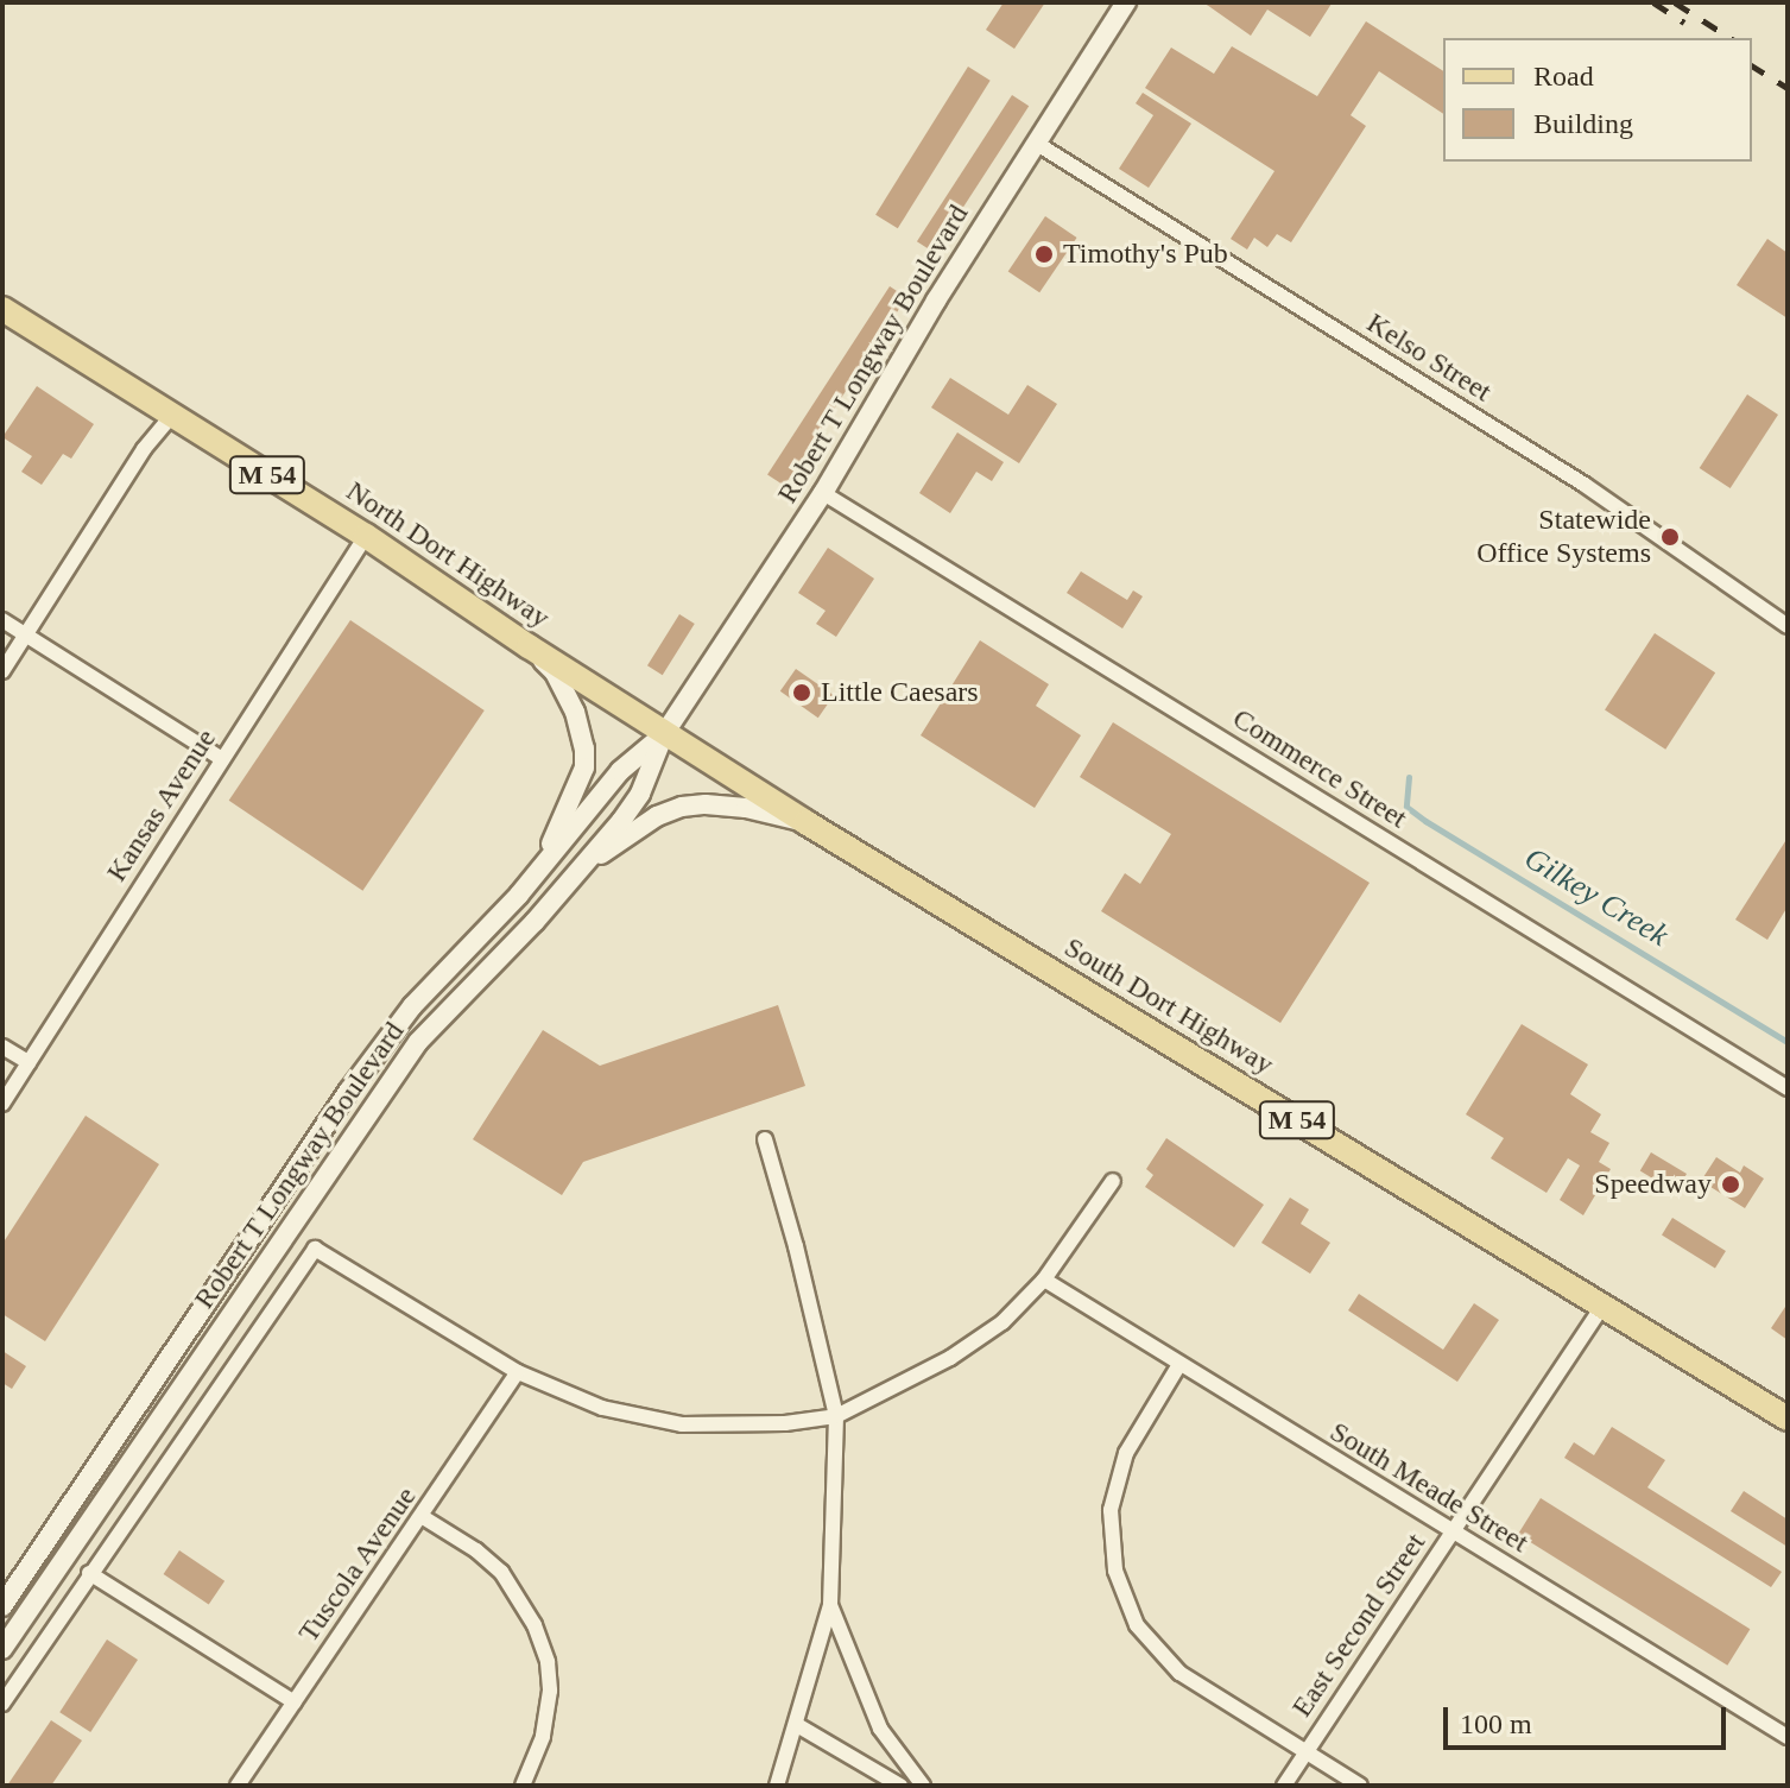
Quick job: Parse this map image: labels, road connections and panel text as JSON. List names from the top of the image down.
{
  "streets": {
    "main road": ["M 54", "North Dort Highway", "South Dort Highway"],
    "street": [
      "Robert T Longway Boulevard",
      "Kelso Street",
      "Commerce Street",
      "Kansas Avenue",
      "South Meade Street",
      "Tuscola Avenue",
      "East Second Street"
    ]
  },
  "crossings": [
    ["Robert T Longway Boulevard", "Kelso Street"],
    ["Robert T Longway Boulevard", "North Dort Highway"],
    ["Robert T Longway Boulevard", "Commerce Street"],
    ["Robert T Longway Boulevard", "South Dort Highway"],
    ["North Dort Highway", "Kansas Avenue"],
    ["North Dort Highway", "South Dort Highway"],
    ["South Dort Highway", "East Second Street"],
    ["South Meade Street", "East Second Street"]
  ],
  "water": ["Gilkey Creek"],
  "places": [
    "Timothy's Pub",
    "Statewide Office Systems",
    "Little Caesars",
    "Speedway"
  ],
  "legend": ["Road", "Building"],
  "scale_bar": "100 m"
}
